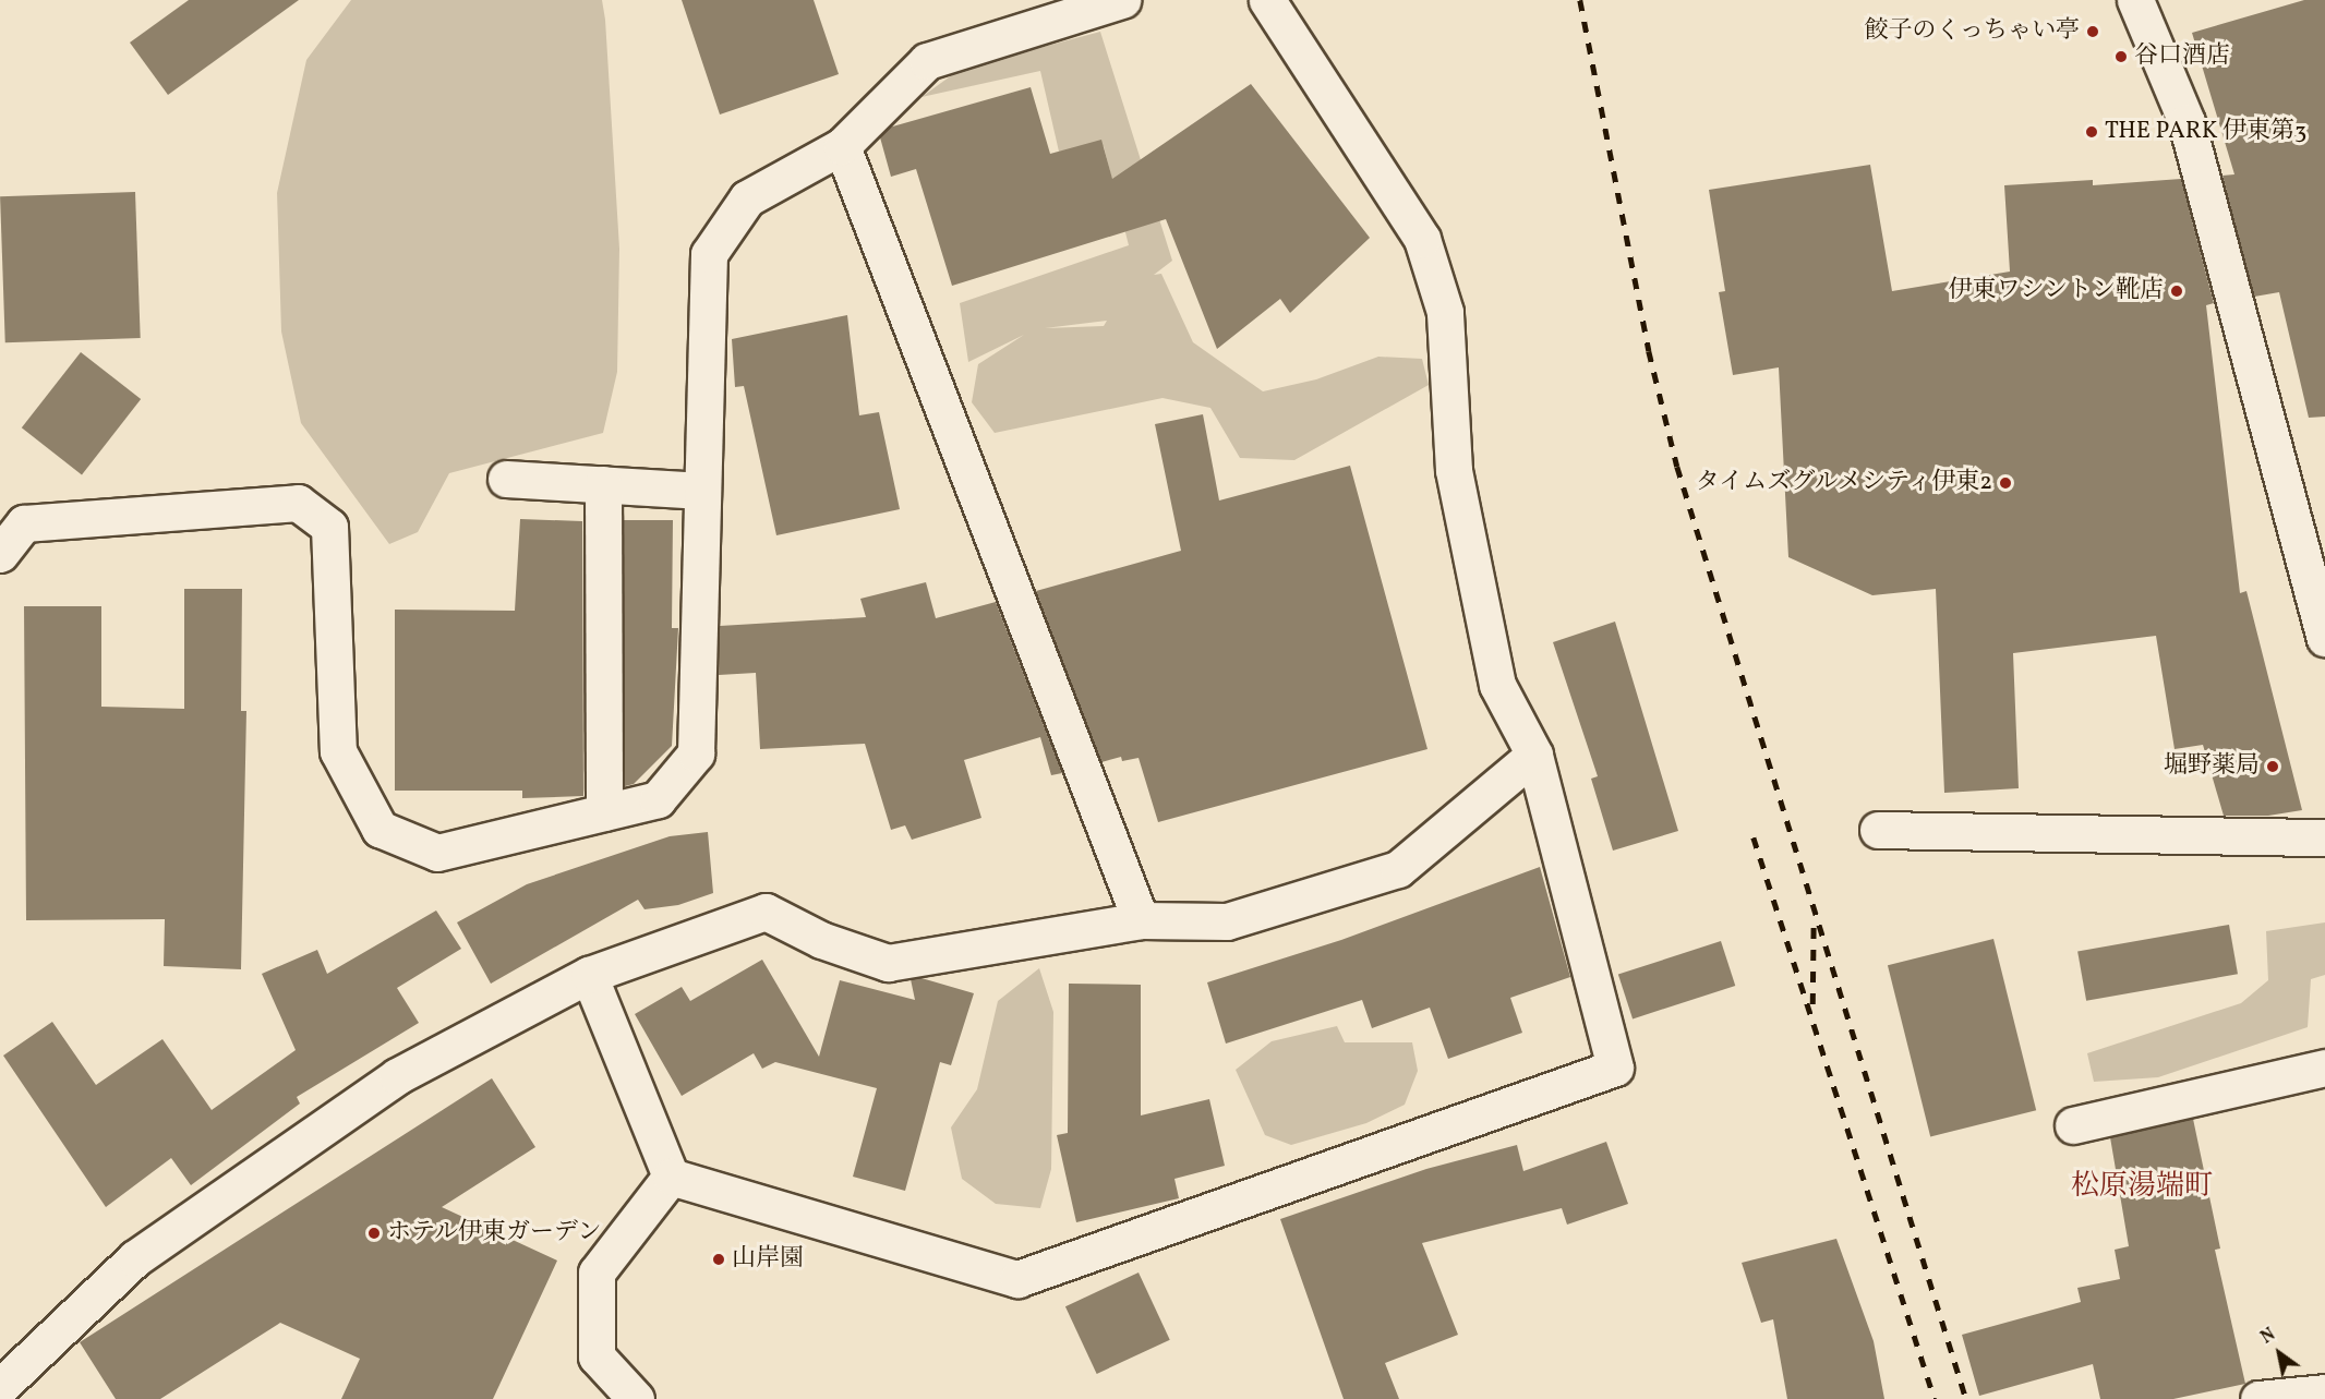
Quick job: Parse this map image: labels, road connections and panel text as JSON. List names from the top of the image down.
{
  "districts": ["松原湯端町"],
  "places": [
    "餃子のくっちゃい亭",
    "谷口酒店",
    "THE PARK 伊東第3",
    "伊東ワシントン靴店",
    "タイムズグルメシティ伊東2",
    "堀野薬局",
    "ホテル伊東ガーデン",
    "山岸園"
  ],
  "north": "top left"
}
